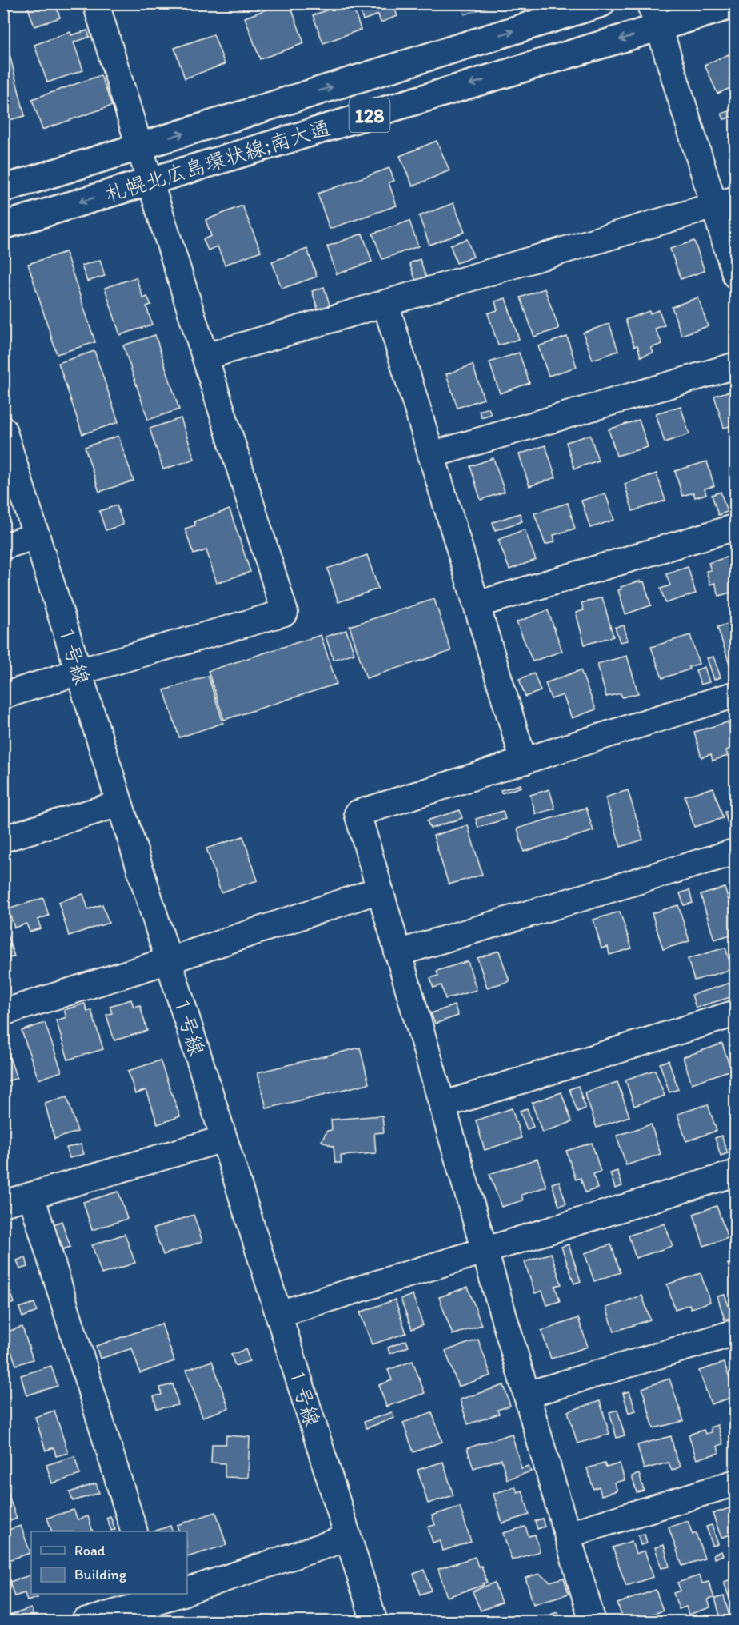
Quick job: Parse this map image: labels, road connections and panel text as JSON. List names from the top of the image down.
{
  "streets": {
    "main road": ["128", "札幌北広島環状線;南大通"],
    "street": ["１号線"]
  },
  "legend": ["Road", "Building"]
}
